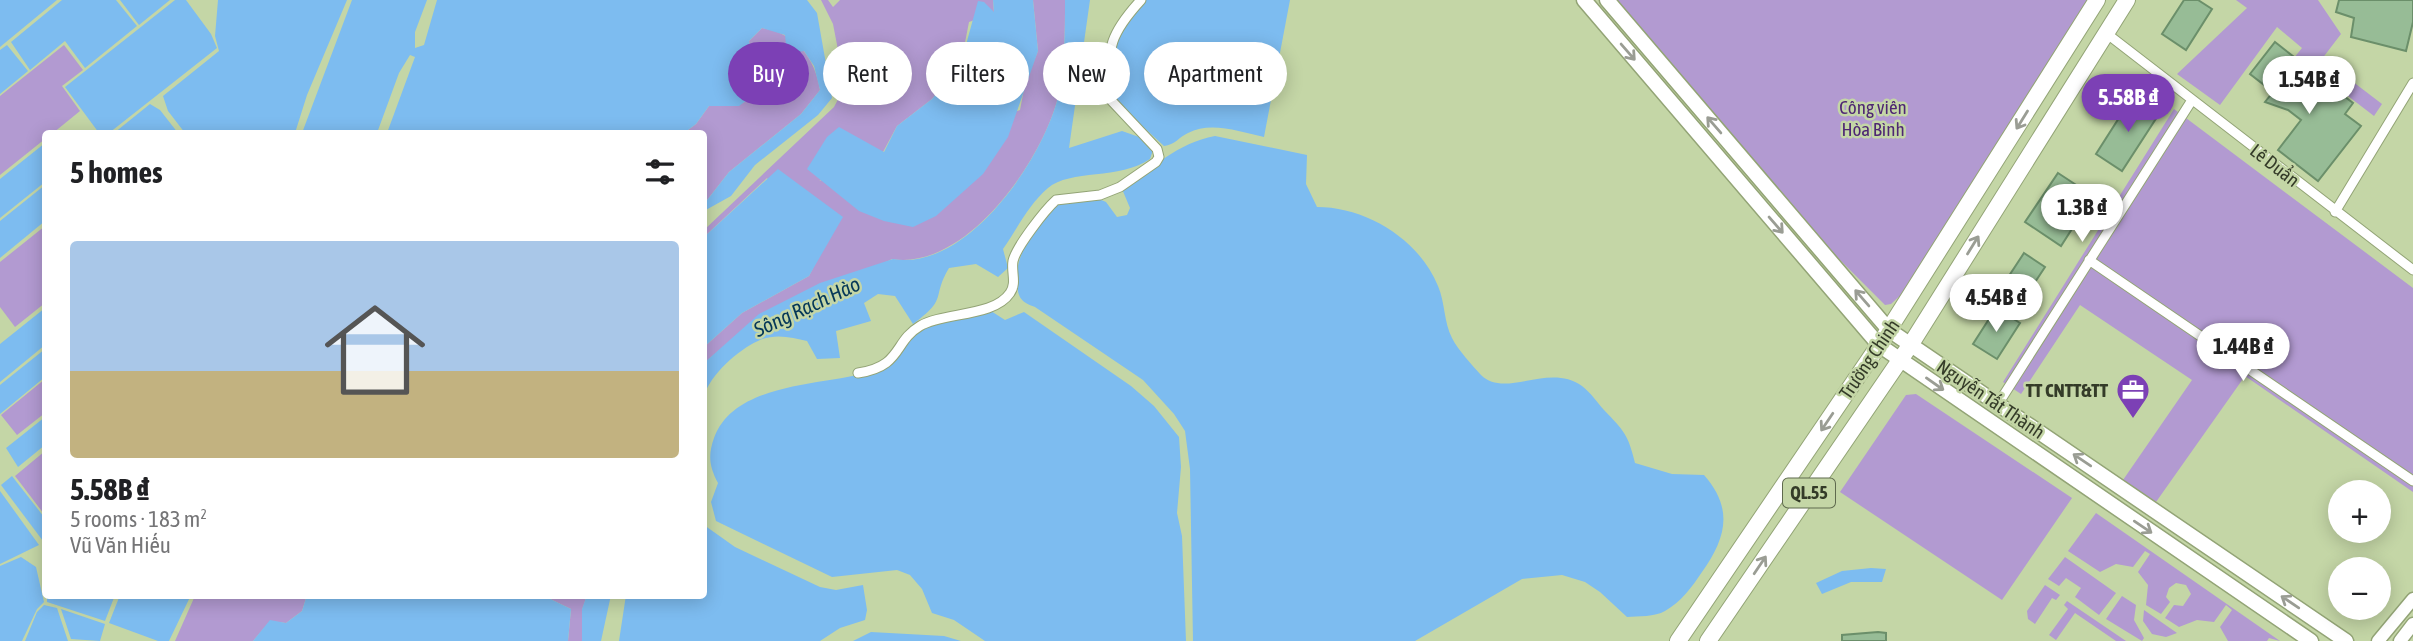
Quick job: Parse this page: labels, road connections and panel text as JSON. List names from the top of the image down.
{
  "streets": {
    "highway": ["Trường Chinh", "QL.55"],
    "main road": ["Nguyễn Tất Thành"],
    "street": ["Lê Duẩn"]
  },
  "crossings": [
    ["Lê Duẩn", "Trường Chinh"],
    ["Trường Chinh", "Nguyễn Tất Thành"]
  ],
  "water": ["Sông Rạch Hào"],
  "parks": ["Công viên Hòa Bình"],
  "places": {
    "office": ["TT CNTT&TT"]
  },
  "page": {
    "chip": [
      "Buy",
      "Rent",
      "Filters",
      "New",
      "Apartment"
    ],
    "price": [
      "1.54B ₫",
      "5.58B ₫",
      "1.3B ₫",
      "4.54B ₫",
      "1.44B ₫"
    ],
    "heading": "5 homes",
    "list": [
      {
        "name": "5.58B ₫",
        "note": "5 rooms · 183 m² · Vũ Văn Hiếu"
      }
    ],
    "map_buttons": ["+", "−"]
  }
}
